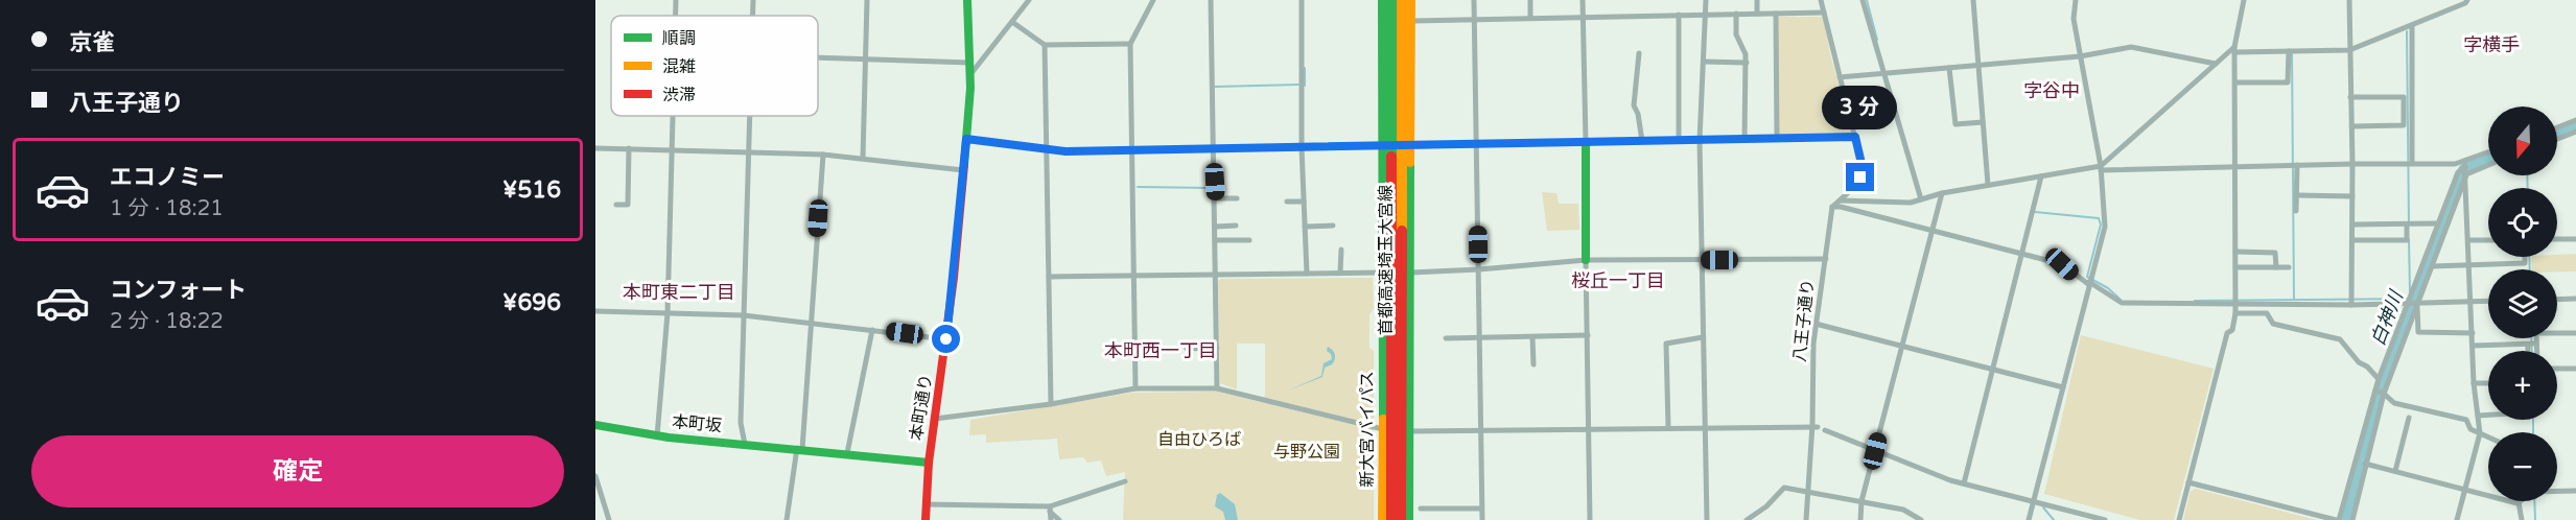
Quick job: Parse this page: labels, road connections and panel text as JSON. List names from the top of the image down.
{
  "streets": {
    "main road": [
      "首都高速埼玉大宮線",
      "本町通り",
      "本町坂",
      "新大宮バイパス"
    ],
    "street": ["八王子通り"]
  },
  "crossings": [
    ["本町通り", "本町坂"]
  ],
  "districts": [
    "字横手",
    "字谷中",
    "桜丘一丁目",
    "本町東二丁目",
    "本町西一丁目"
  ],
  "water": ["白神川"],
  "parks": ["自由ひろば", "与野公園"],
  "legend": ["順調", "混雑", "渋滞"],
  "north": "bottom",
  "page": {
    "banner": ["京雀", "八王子通り"],
    "bubble": "3 分",
    "map_buttons": ["+", "−"],
    "list": [
      {
        "name": "エコノミー",
        "note": "1 分 · 18:21",
        "value": "¥516"
      },
      {
        "name": "コンフォート",
        "note": "2 分 · 18:22",
        "value": "¥696"
      }
    ],
    "buttons": "確定"
  }
}
